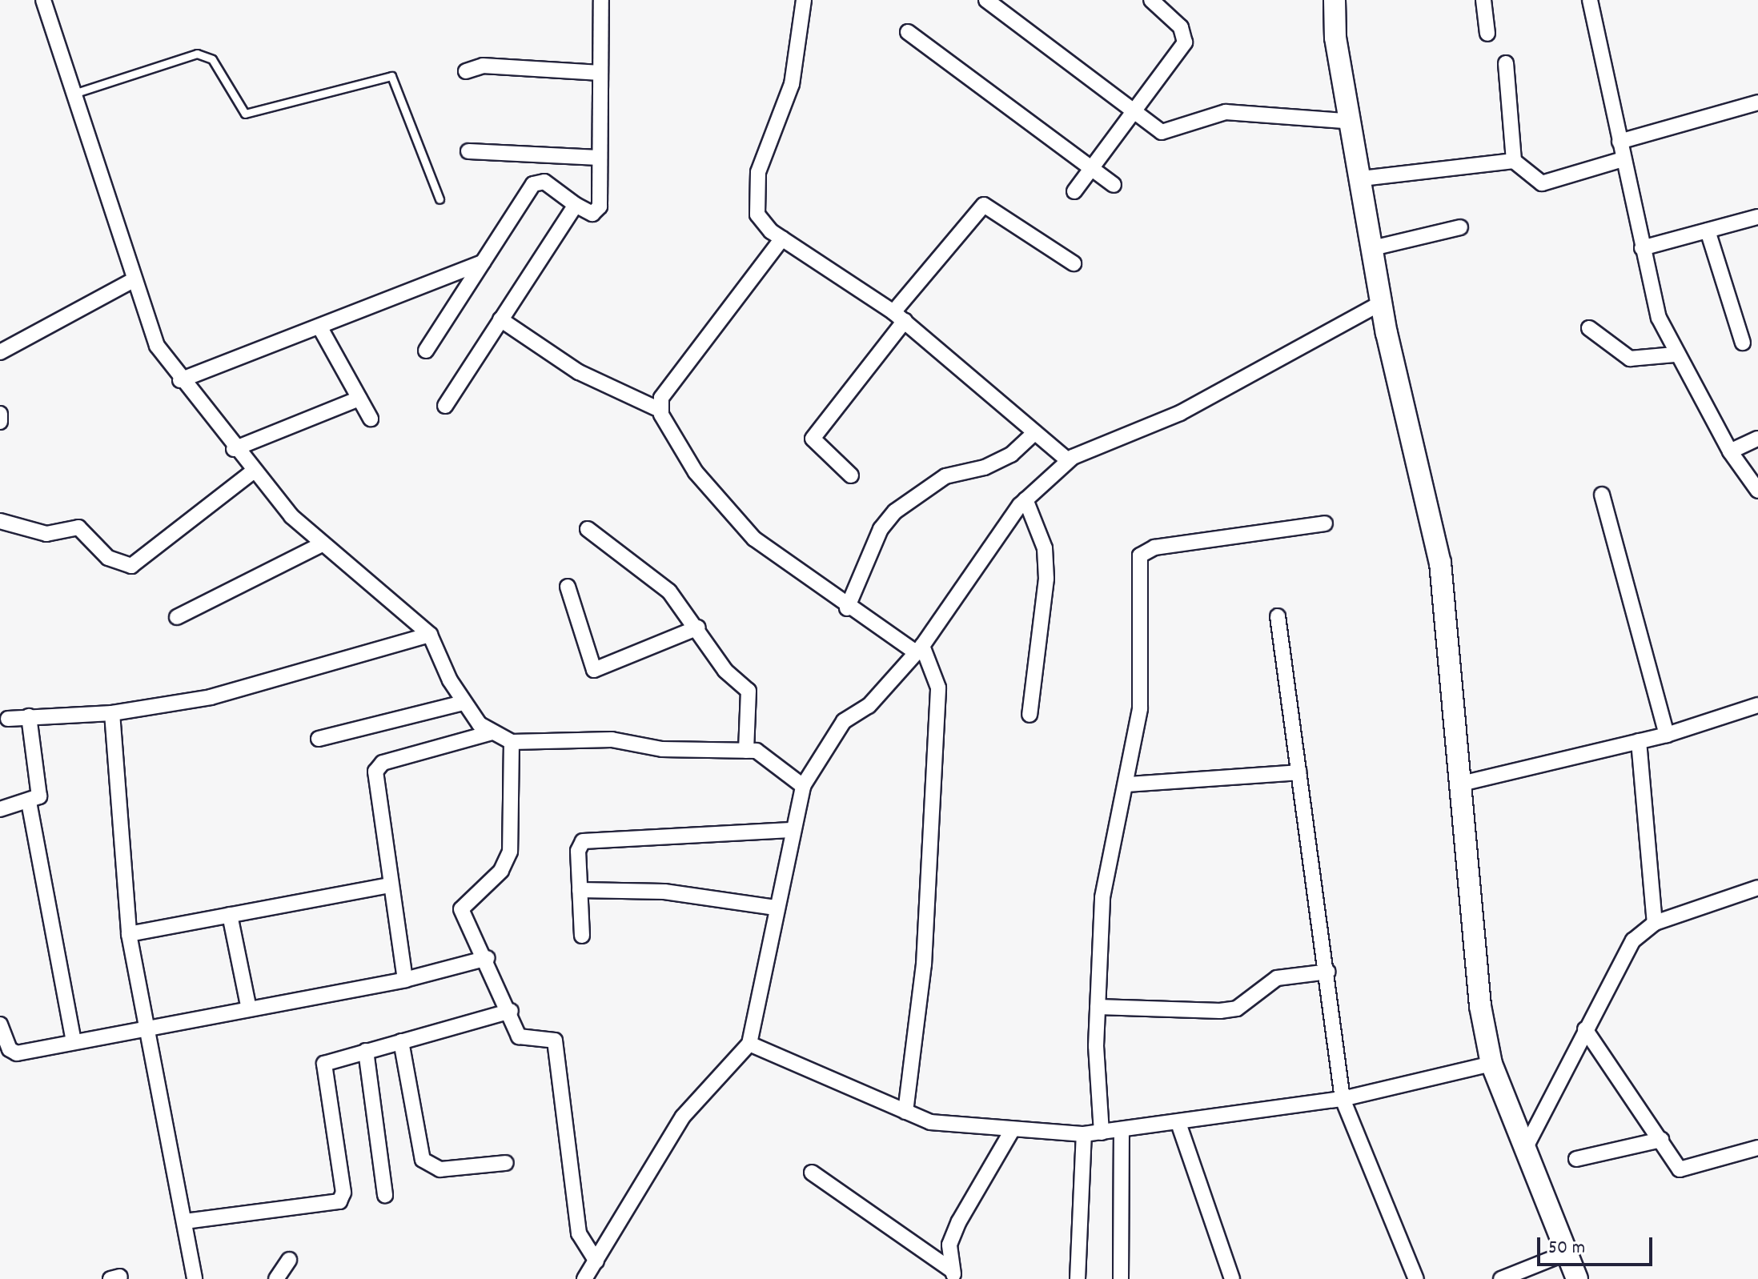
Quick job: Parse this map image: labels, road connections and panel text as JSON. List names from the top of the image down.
{
  "scale_bar": "50 m"
}
